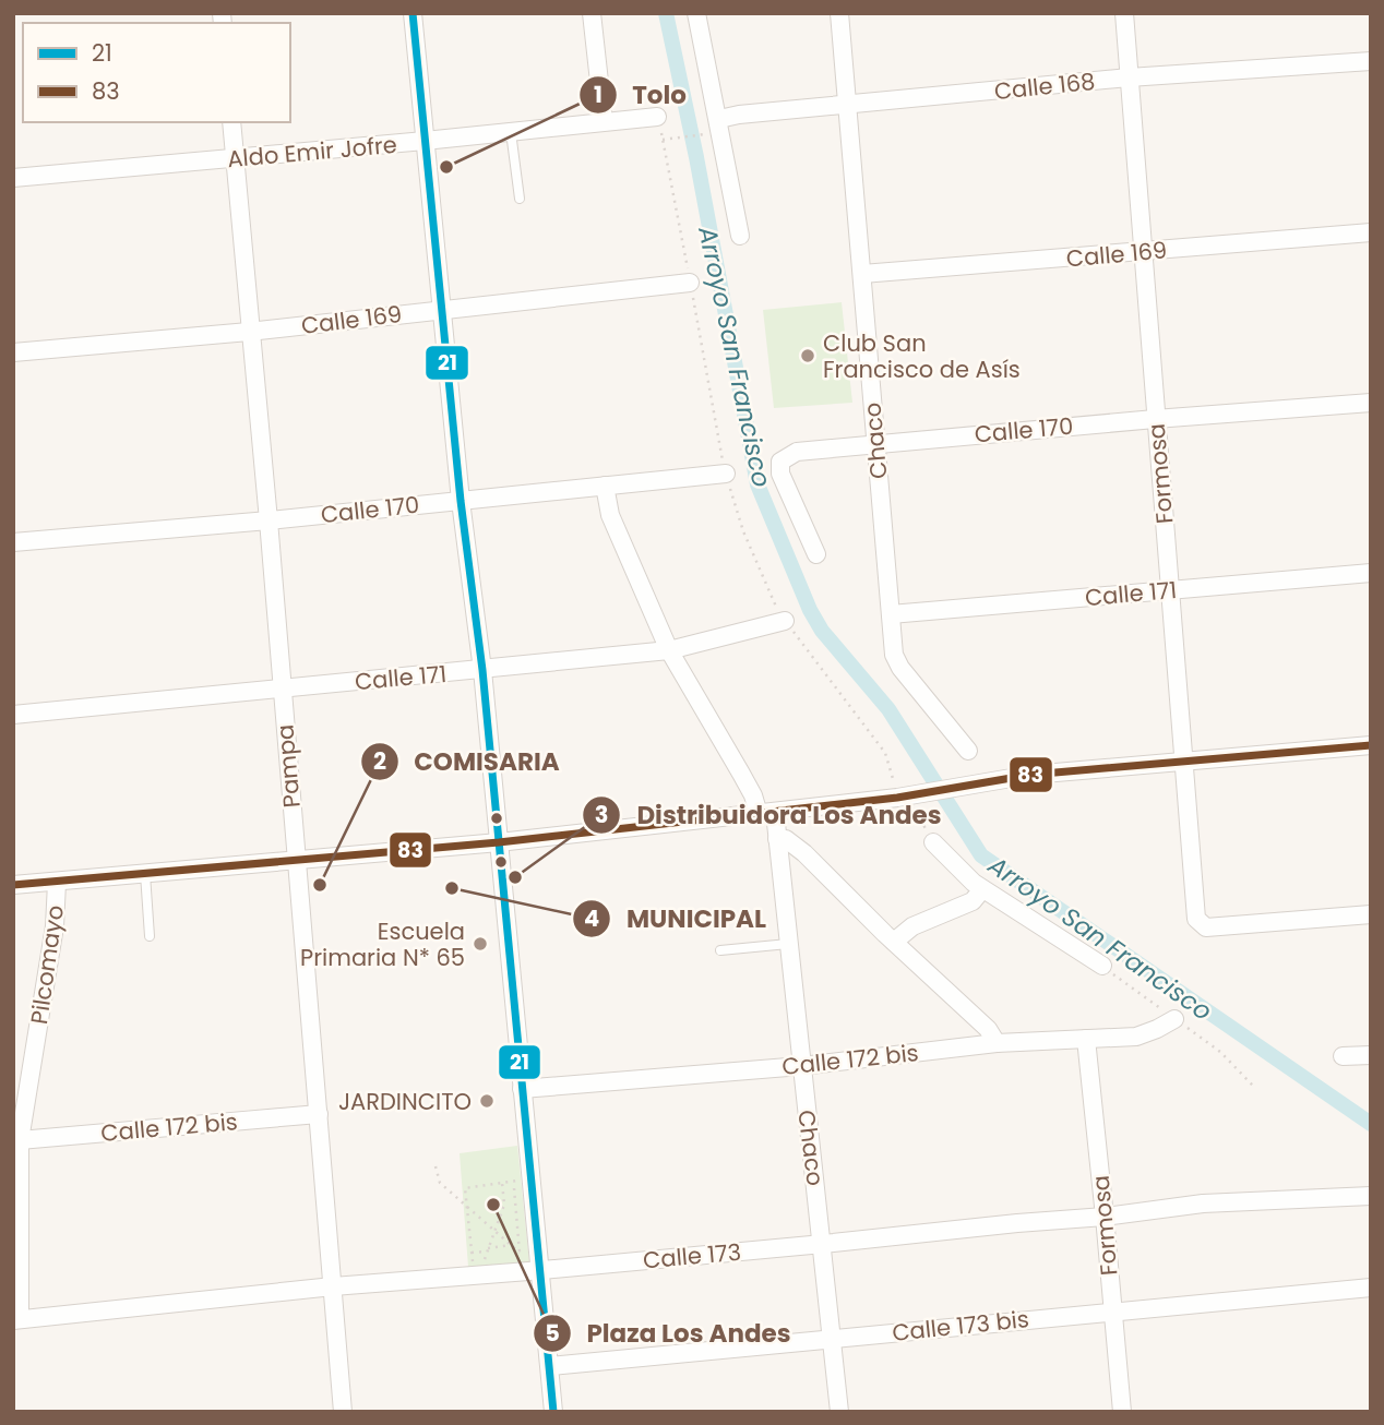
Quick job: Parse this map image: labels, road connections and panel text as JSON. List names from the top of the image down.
{
  "streets": {
    "street": [
      "Calle 168",
      "Aldo Emir Jofre",
      "Calle 169",
      "Calle 170",
      "Chaco",
      "Formosa",
      "Calle 171",
      "Pampa",
      "Pilcomayo",
      "Calle 172 bis",
      "Calle 173",
      "Calle 173 bis"
    ]
  },
  "crossings": [
    ["Calle 168", "Chaco"],
    ["Calle 168", "Formosa"],
    ["Aldo Emir Jofre", "Pampa"],
    ["Calle 169", "Chaco"],
    ["Calle 169", "Formosa"],
    ["Calle 169", "Pampa"],
    ["Calle 170", "Chaco"],
    ["Calle 170", "Formosa"],
    ["Calle 170", "Pampa"],
    ["Chaco", "Calle 171"],
    ["Chaco", "Calle 172 bis"],
    ["Chaco", "Calle 173"],
    ["Chaco", "Calle 173 bis"],
    ["Formosa", "Calle 171"],
    ["Formosa", "Calle 172 bis"],
    ["Formosa", "Calle 173"],
    ["Formosa", "Calle 173 bis"],
    ["Calle 171", "Pampa"],
    ["Pampa", "Calle 172 bis"],
    ["Pampa", "Calle 173"],
    ["Pilcomayo", "Calle 172 bis"],
    ["Pilcomayo", "Calle 173"]
  ],
  "water": ["Arroyo San Francisco"],
  "places": [
    "Tolo",
    "Club San Francisco de Asís",
    "Distribuidora Los Andes",
    "COMISARIA",
    "MUNICIPAL",
    "Escuela Primaria N* 65",
    "JARDINCITO",
    "Plaza Los Andes"
  ],
  "lines": ["transit line 21", "transit line 83"],
  "legend": ["21", "83"]
}
